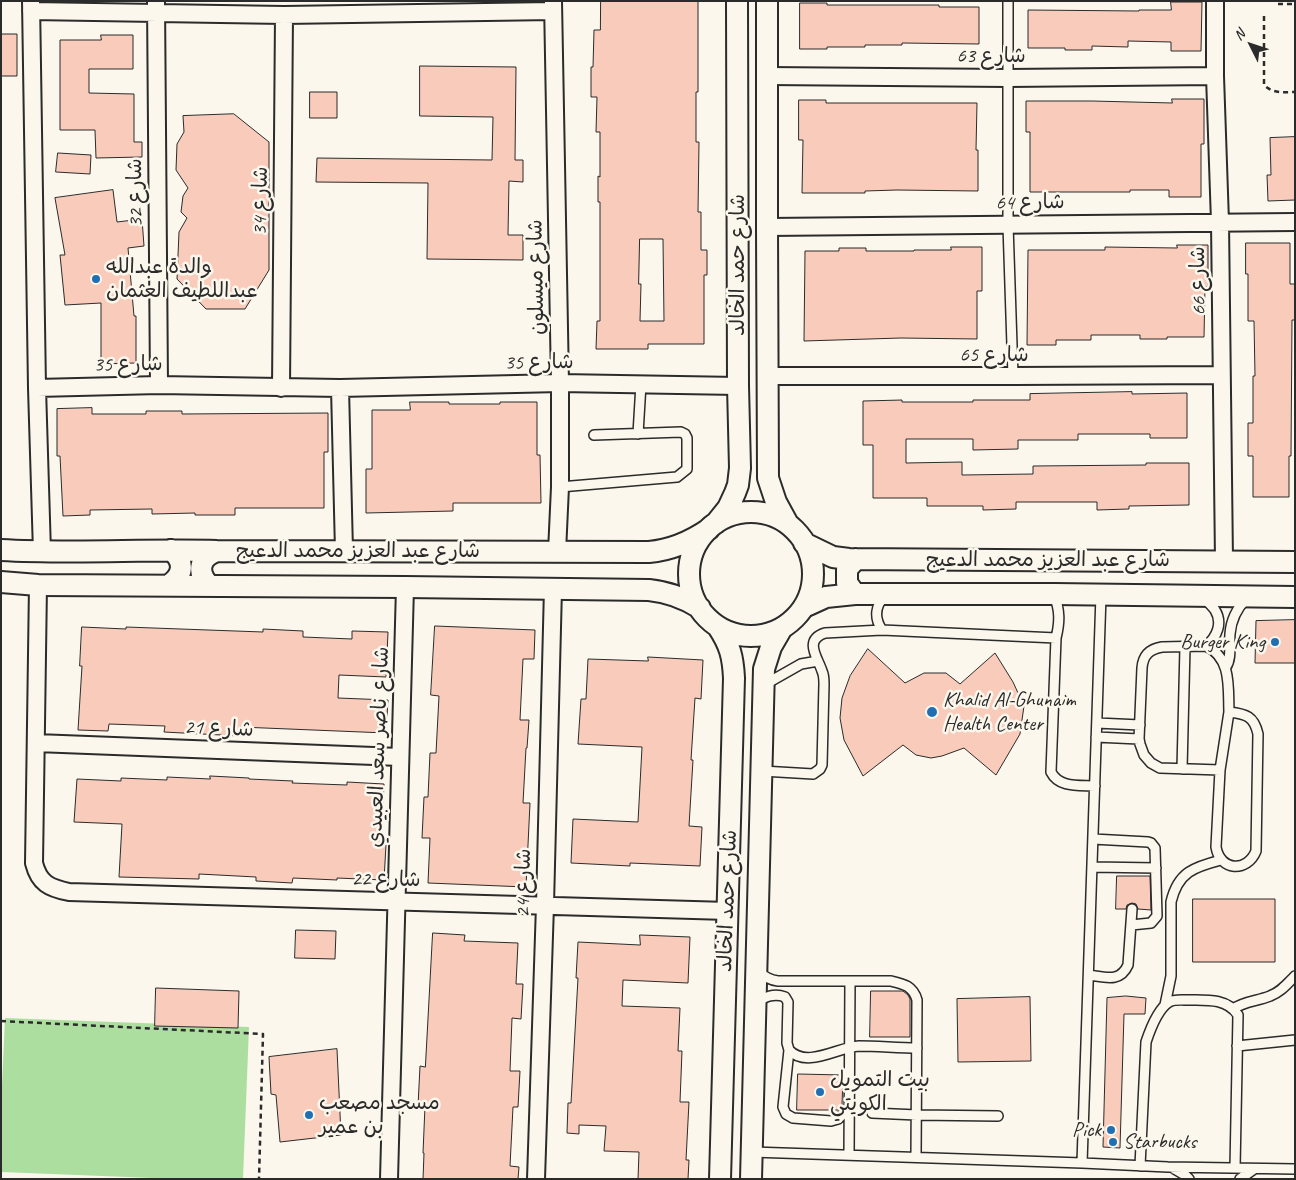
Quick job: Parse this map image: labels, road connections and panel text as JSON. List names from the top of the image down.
{
  "streets": {
    "street": [
      "شارع 63",
      "شارع 32",
      "شارع 34",
      "شارع 64",
      "شارع حمد الخالد",
      "شارع ميسلون",
      "شارع 66",
      "شارع 65",
      "شارع 35",
      "شارع عبد العزيز محمد الدعيج",
      "شارع 21",
      "شارع ناصر سعد العبيدي",
      "شارع 22",
      "شارع 24"
    ]
  },
  "crossings": [
    ["شارع 63", "شارع حمد الخالد"],
    ["شارع 63", "شارع 66"],
    ["شارع 32", "شارع 35"],
    ["شارع 34", "شارع 35"],
    ["شارع 64", "شارع حمد الخالد"],
    ["شارع 64", "شارع 66"],
    ["شارع حمد الخالد", "شارع 65"],
    ["شارع حمد الخالد", "شارع 35"],
    ["شارع حمد الخالد", "شارع عبد العزيز محمد الدعيج"],
    ["شارع حمد الخالد", "شارع 22"],
    ["شارع ميسلون", "شارع 35"],
    ["شارع ميسلون", "شارع عبد العزيز محمد الدعيج"],
    ["شارع 66", "شارع 65"],
    ["شارع 66", "شارع عبد العزيز محمد الدعيج"],
    ["شارع عبد العزيز محمد الدعيج", "شارع ناصر سعد العبيدي"],
    ["شارع عبد العزيز محمد الدعيج", "شارع 24"],
    ["شارع 21", "شارع ناصر سعد العبيدي"],
    ["شارع 21", "شارع 22"],
    ["شارع ناصر سعد العبيدي", "شارع 22"],
    ["شارع 22", "شارع 24"]
  ],
  "places": [
    "والدة عبدالله عبداللطيف العثمان",
    "Burger King",
    "Khalid Al-Ghunaim Health Center",
    "بيت التمويل الكويتي",
    "مسجد مصعب بن عمير",
    "Pick",
    "Starbucks"
  ],
  "north": "top left"
}
